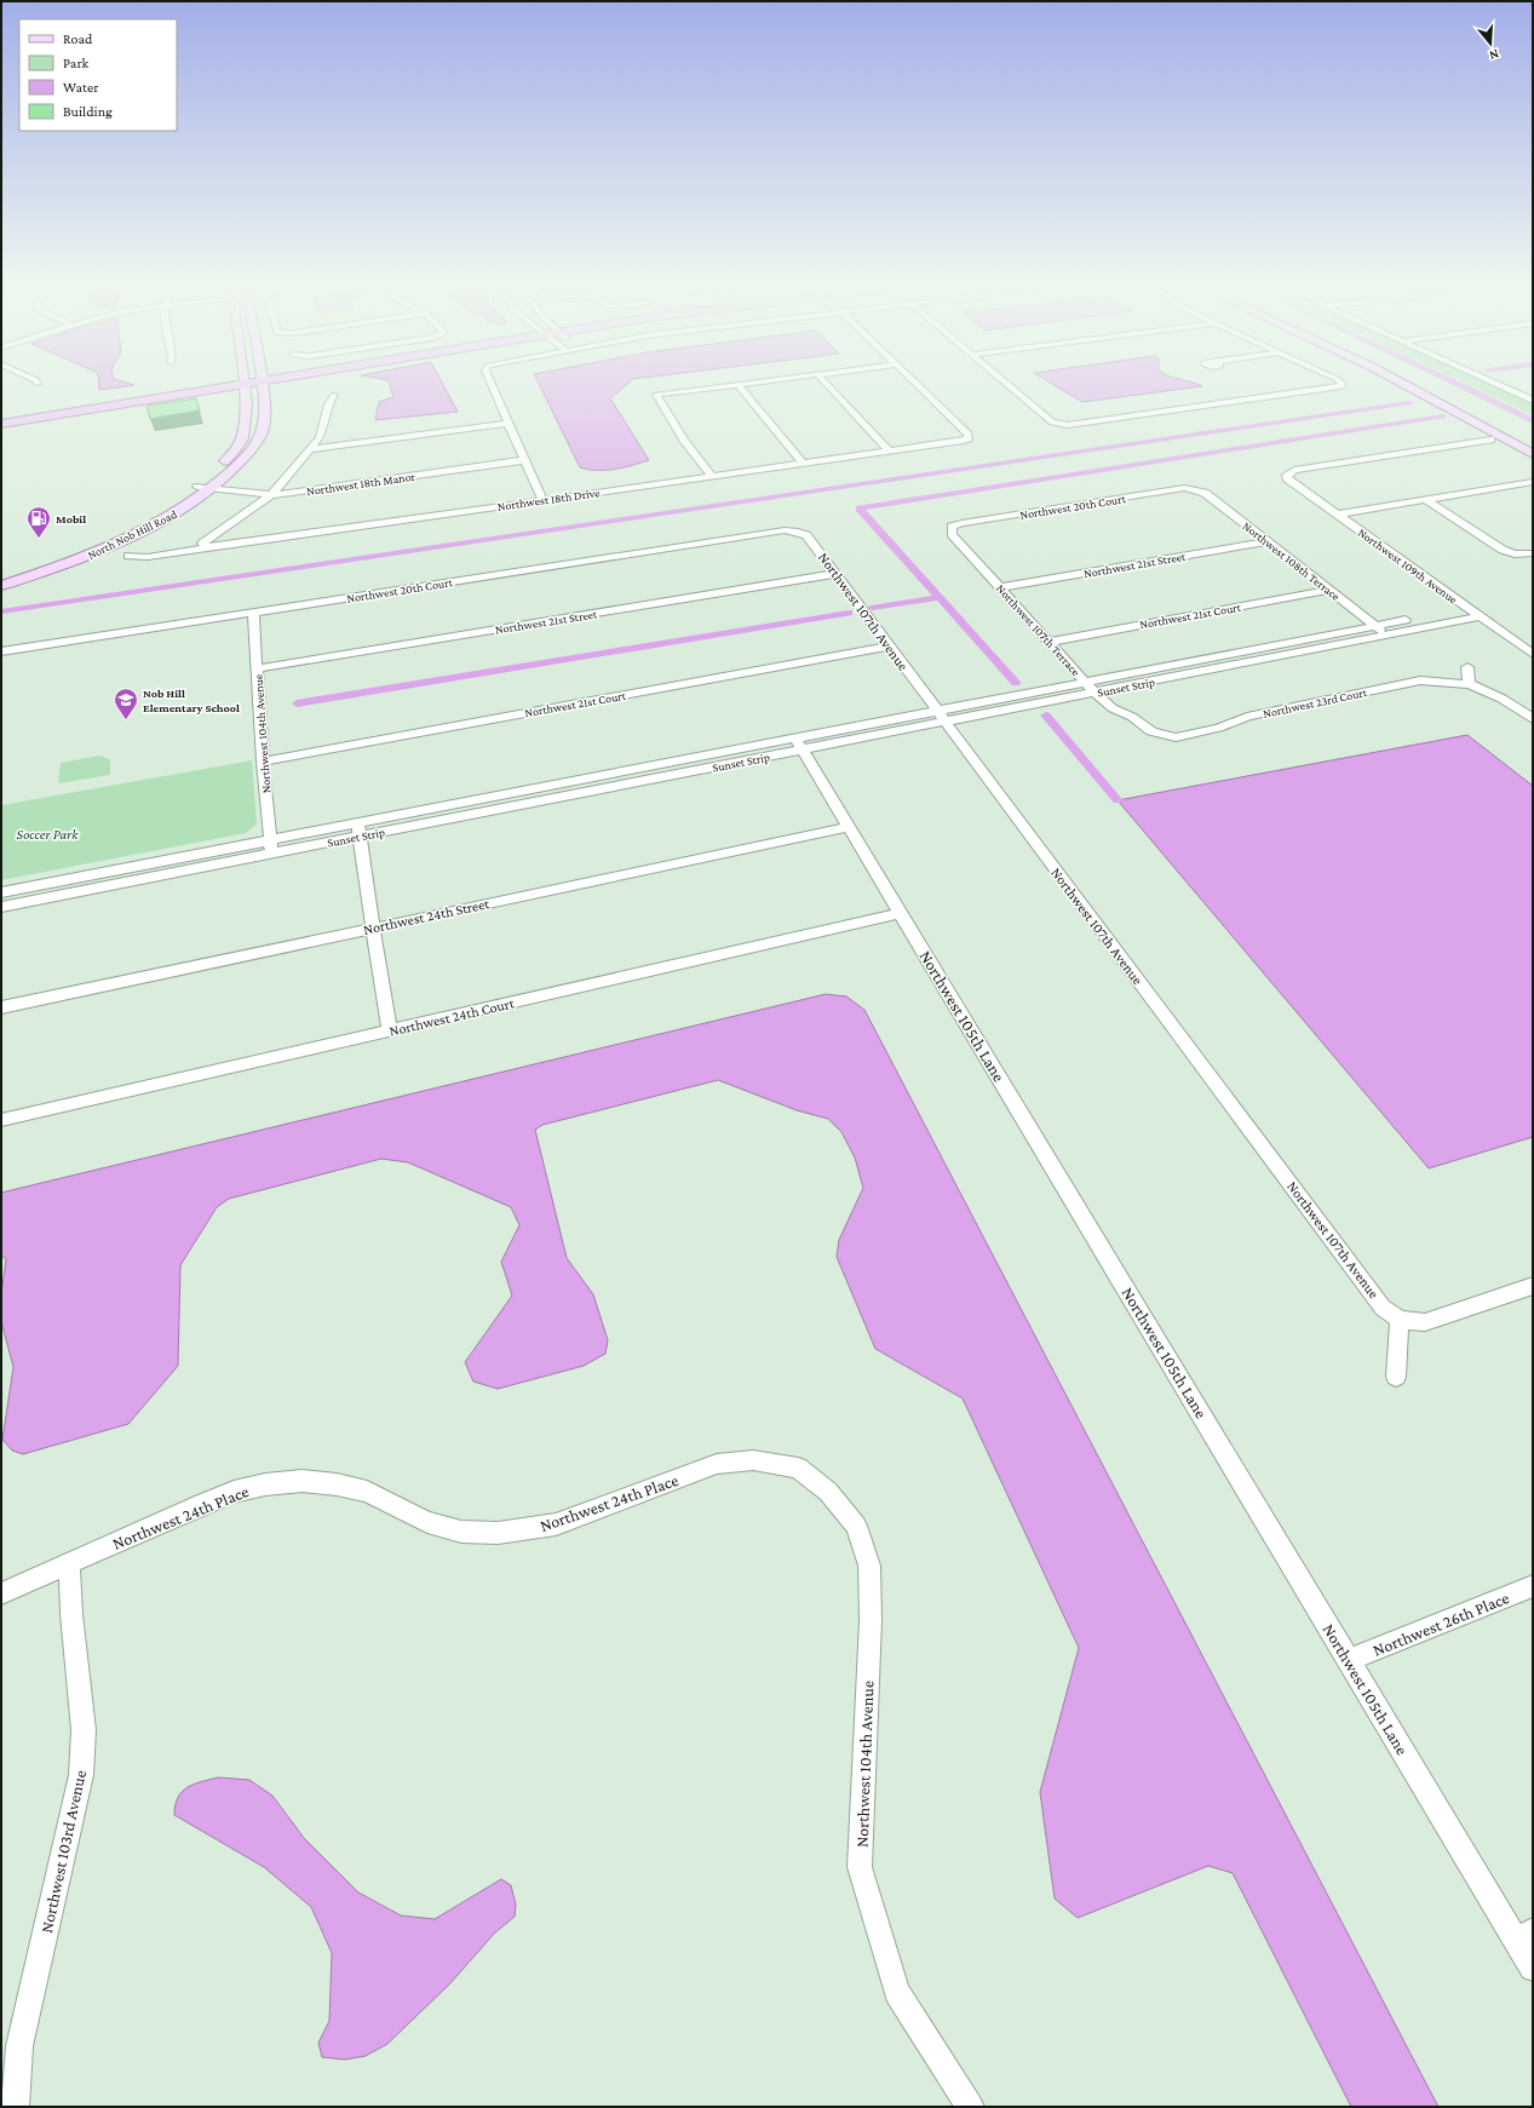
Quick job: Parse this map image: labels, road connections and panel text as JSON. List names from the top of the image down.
{
  "streets": {
    "main road": ["North Nob Hill Road"],
    "street": [
      "Northwest 18th Manor",
      "Northwest 18th Drive",
      "Northwest 20th Court",
      "Northwest 108th Terrace",
      "Northwest 21st Street",
      "Northwest 109th Avenue",
      "Northwest 107th Avenue",
      "Northwest 21st Court",
      "Northwest 107th Terrace",
      "Sunset Strip",
      "Northwest 23rd Court",
      "Northwest 104th Avenue",
      "Northwest 24th Street",
      "Northwest 105th Lane",
      "Northwest 24th Court",
      "Northwest 24th Place",
      "Northwest 26th Place",
      "Northwest 103rd Avenue"
    ]
  },
  "crossings": [
    ["Northwest 18th Manor", "North Nob Hill Road"],
    ["Northwest 20th Court", "Northwest 108th Terrace"],
    ["Northwest 20th Court", "Northwest 107th Avenue"],
    ["Northwest 20th Court", "Northwest 107th Terrace"],
    ["Northwest 20th Court", "Northwest 104th Avenue"],
    ["Northwest 108th Terrace", "Northwest 21st Street"],
    ["Northwest 108th Terrace", "Northwest 21st Court"],
    ["Northwest 108th Terrace", "Sunset Strip"],
    ["Northwest 21st Street", "Northwest 107th Avenue"],
    ["Northwest 21st Street", "Northwest 107th Terrace"],
    ["Northwest 21st Street", "Northwest 104th Avenue"],
    ["Northwest 109th Avenue", "Sunset Strip"],
    ["Northwest 107th Avenue", "Northwest 21st Court"],
    ["Northwest 107th Avenue", "Sunset Strip"],
    ["Northwest 21st Court", "Northwest 107th Terrace"],
    ["Northwest 21st Court", "Northwest 104th Avenue"],
    ["Northwest 107th Terrace", "Sunset Strip"],
    ["Northwest 107th Terrace", "Northwest 23rd Court"],
    ["Sunset Strip", "Northwest 104th Avenue"],
    ["Sunset Strip", "Northwest 105th Lane"],
    ["Northwest 104th Avenue", "Northwest 24th Place"],
    ["Northwest 24th Street", "Northwest 105th Lane"],
    ["Northwest 105th Lane", "Northwest 24th Court"],
    ["Northwest 105th Lane", "Northwest 26th Place"],
    ["Northwest 24th Place", "Northwest 103rd Avenue"]
  ],
  "parks": ["Soccer Park"],
  "places": {
    "fuel station": ["Mobil"],
    "school or university": ["Nob Hill Elementary School"]
  },
  "legend": [
    "Road",
    "Park",
    "Water",
    "Building"
  ],
  "north": "bottom"
}
